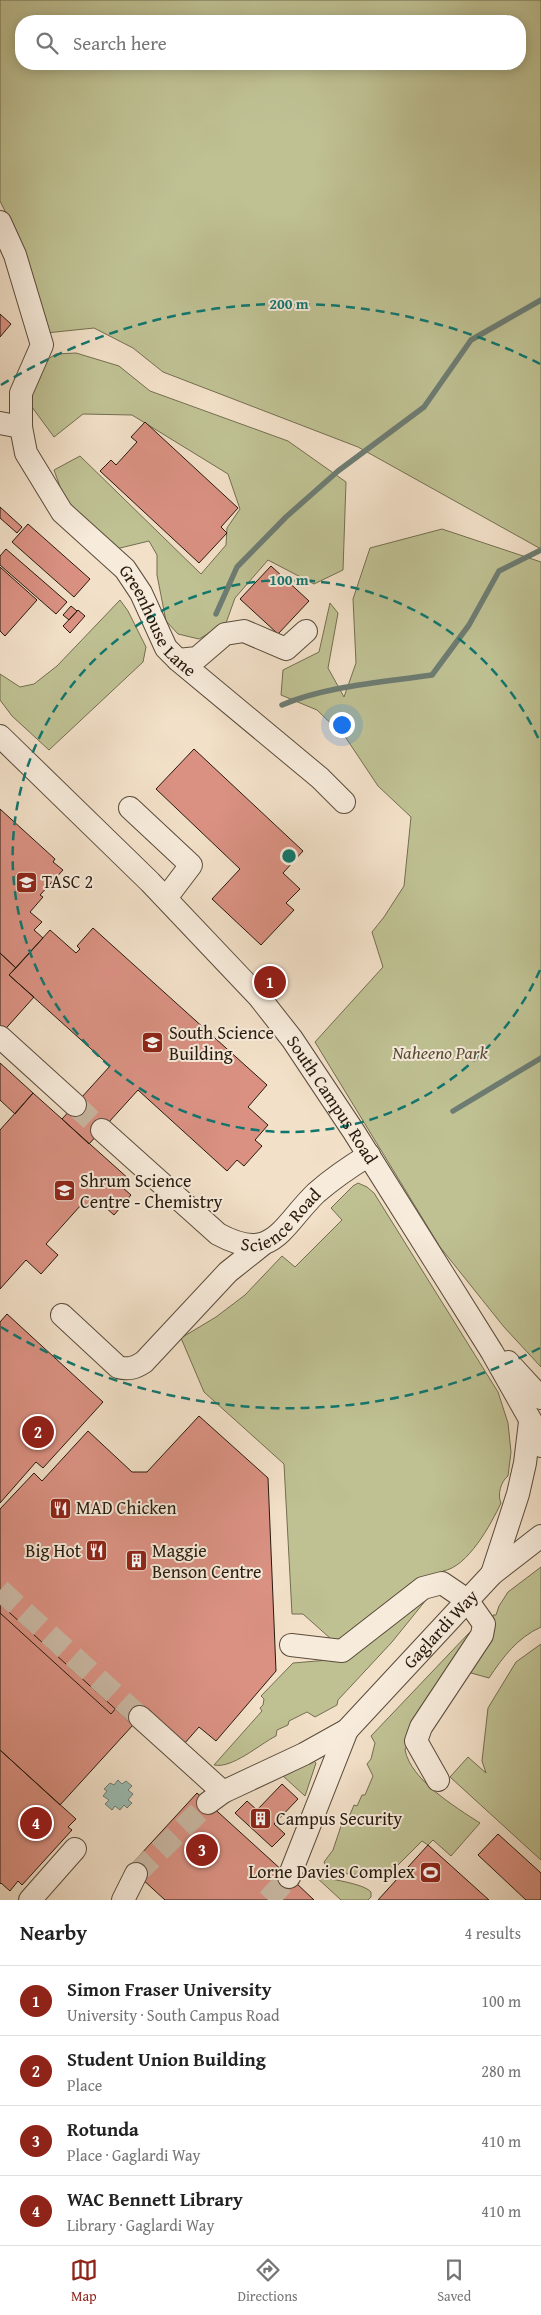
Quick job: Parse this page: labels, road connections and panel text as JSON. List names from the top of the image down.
{
  "streets": {
    "street": [
      "Greenhouse Lane",
      "South Campus Road",
      "Science Road",
      "Gaglardi Way"
    ]
  },
  "crossings": [
    ["South Campus Road", "Science Road"]
  ],
  "parks": ["Naheeno Park"],
  "places": {
    "school or university": ["TASC 2", "South Science Building", "Shrum Science Centre - Chemistry"],
    "restaurant": ["MAD Chicken", "Big Hot"],
    "building": ["Maggie Benson Centre", "Campus Security"],
    "sports": ["Lorne Davies Complex"]
  },
  "page": {
    "search": "Search here",
    "pins": [
      "1",
      "2",
      "4",
      "3"
    ],
    "heading": ["Nearby", "4 results"],
    "list": [
      {
        "mark": "1",
        "name": "Simon Fraser University",
        "note": "University · South Campus Road",
        "value": "100 m"
      },
      {
        "mark": "2",
        "name": "Student Union Building",
        "note": "Place",
        "value": "280 m"
      },
      {
        "mark": "3",
        "name": "Rotunda",
        "note": "Place · Gaglardi Way",
        "value": "410 m"
      },
      {
        "mark": "4",
        "name": "WAC Bennett Library",
        "note": "Library · Gaglardi Way",
        "value": "410 m"
      }
    ],
    "nav": ["Map", "Directions", "Saved"]
  },
  "rings": ["200 m", "100 m"]
}
